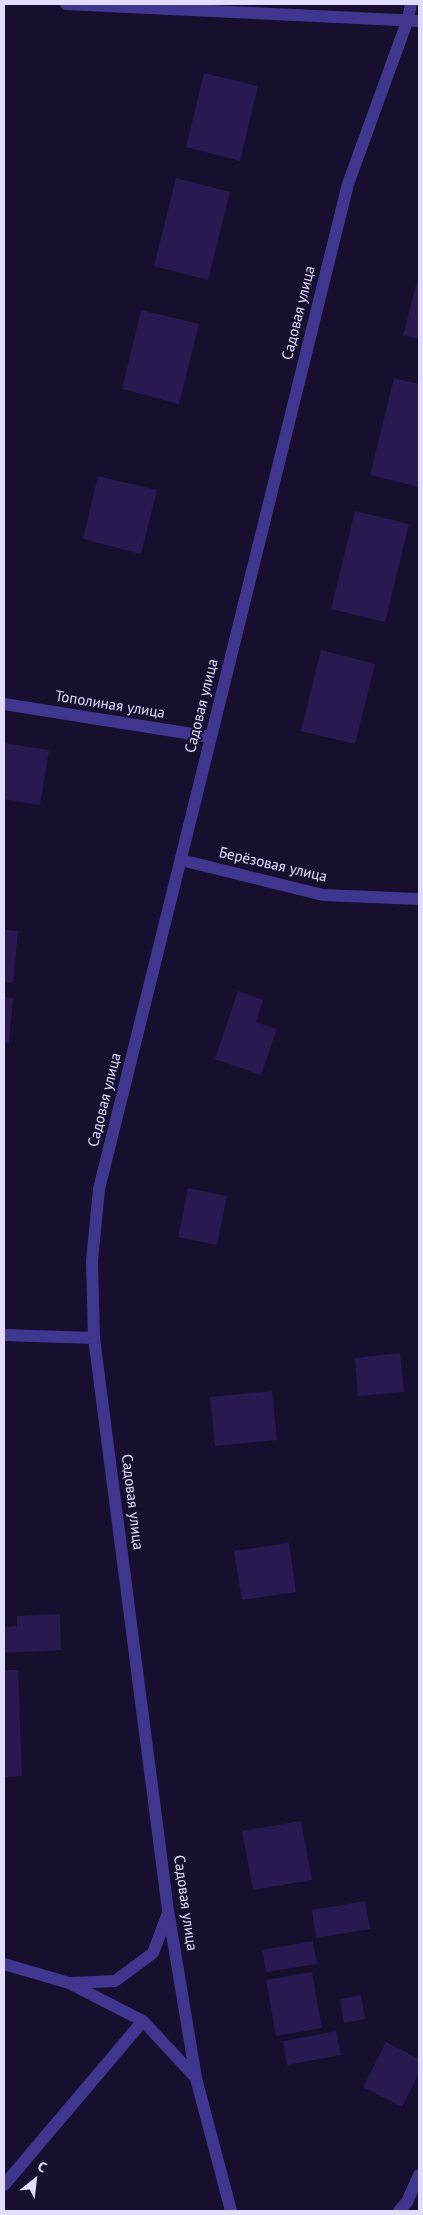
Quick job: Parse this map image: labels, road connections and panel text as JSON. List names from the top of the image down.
{
  "streets": {
    "street": ["Садовая улица", "Тополиная улица", "Берёзовая улица"]
  },
  "crossings": [
    ["Садовая улица", "Тополиная улица"],
    ["Садовая улица", "Берёзовая улица"]
  ],
  "north": "top right"
}
